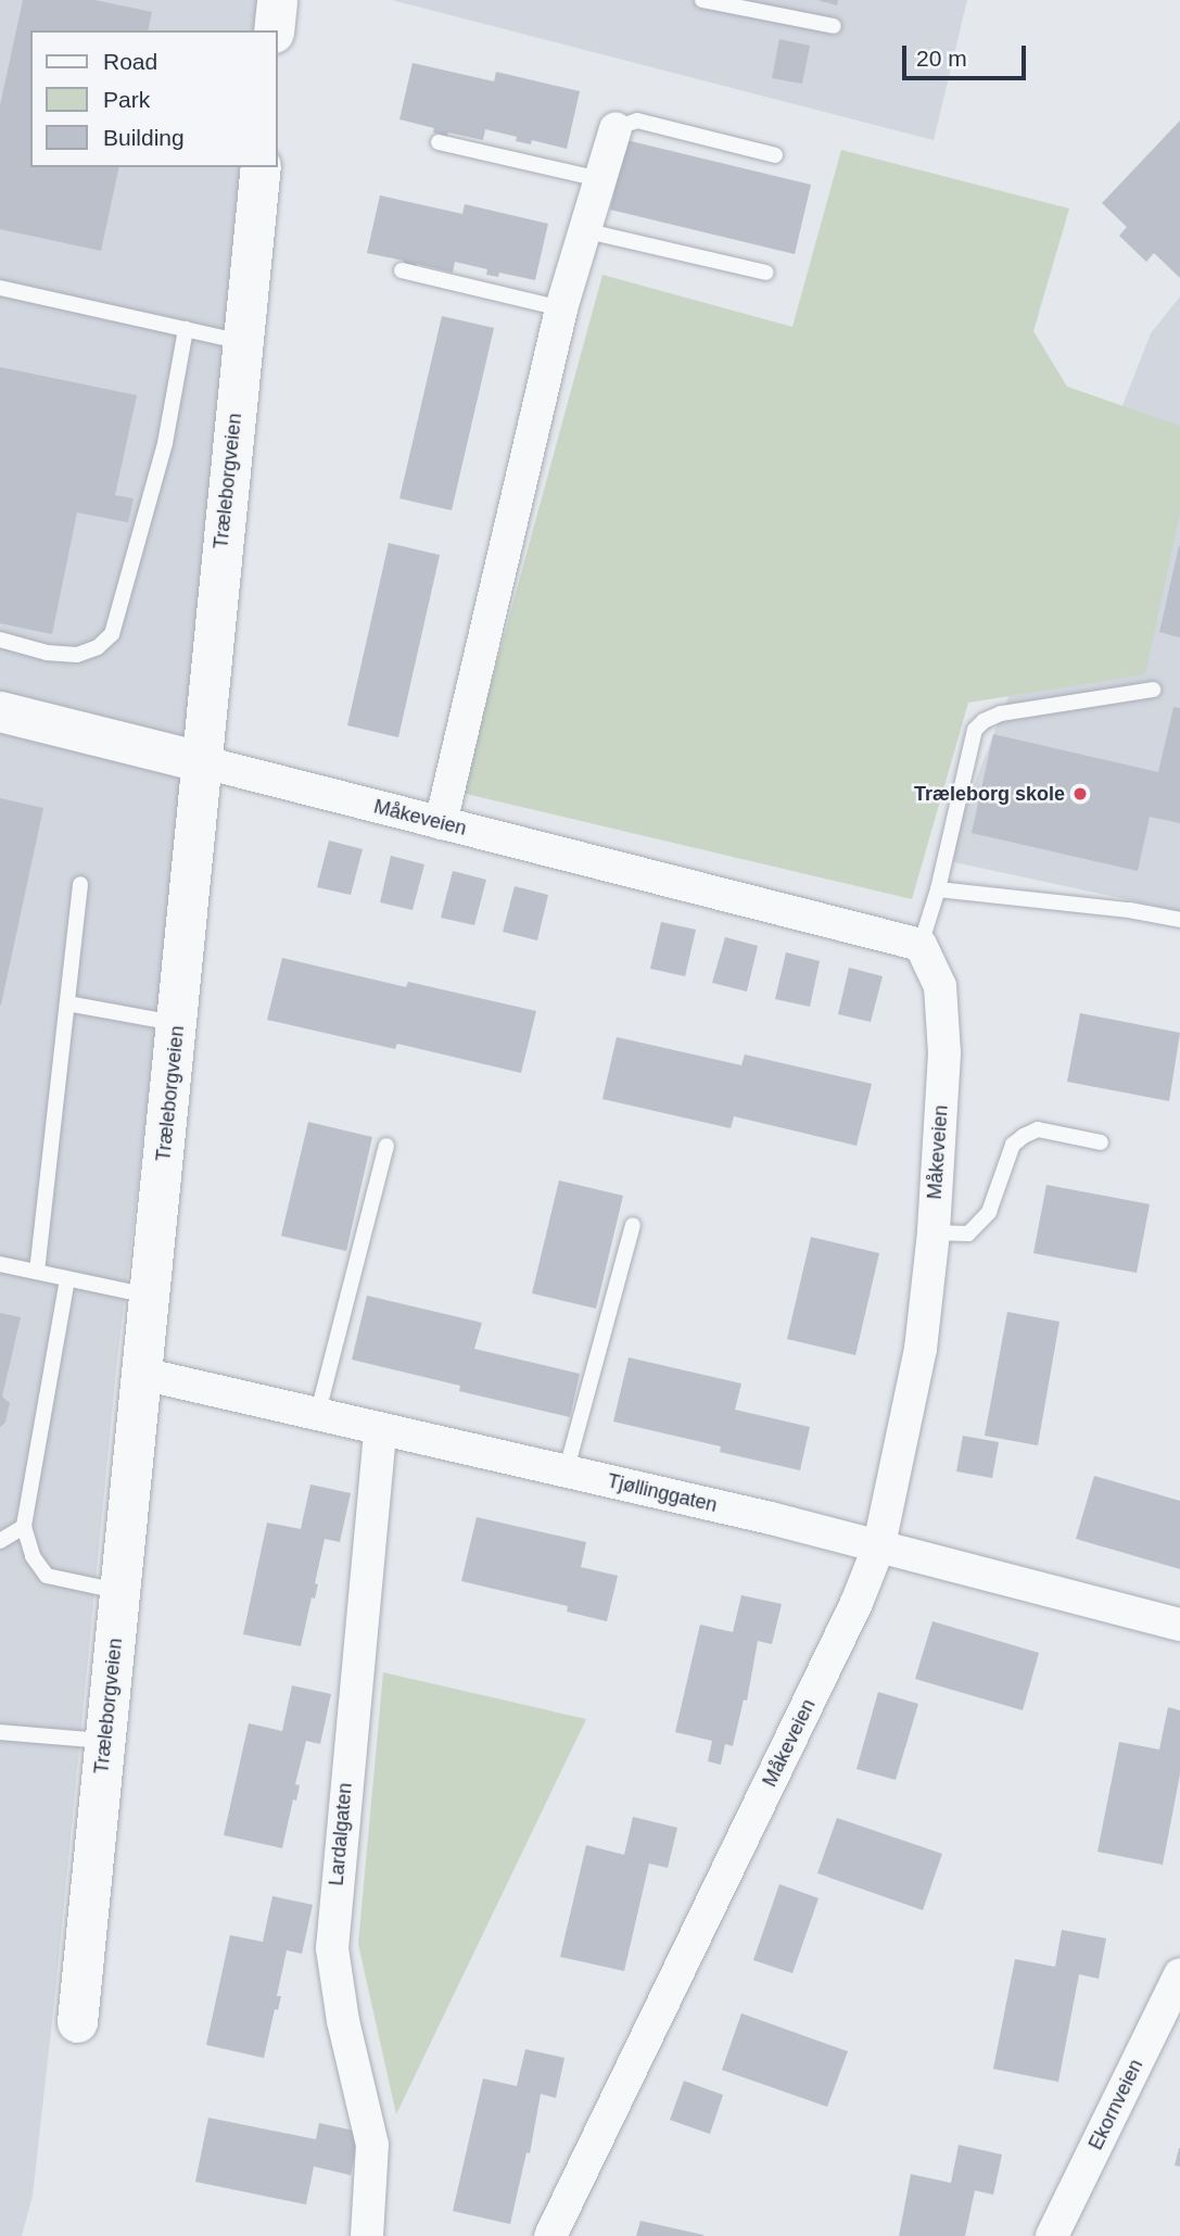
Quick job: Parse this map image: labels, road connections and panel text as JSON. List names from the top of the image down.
{
  "streets": {
    "street": [
      "Træleborgveien",
      "Måkeveien",
      "Tjøllinggaten",
      "Lardalgaten",
      "Ekornveien"
    ]
  },
  "crossings": [
    ["Træleborgveien", "Måkeveien"],
    ["Træleborgveien", "Tjøllinggaten"],
    ["Måkeveien", "Tjøllinggaten"],
    ["Tjøllinggaten", "Lardalgaten"]
  ],
  "places": ["Træleborg skole"],
  "legend": ["Road", "Park", "Building"],
  "scale_bar": "20 m"
}
